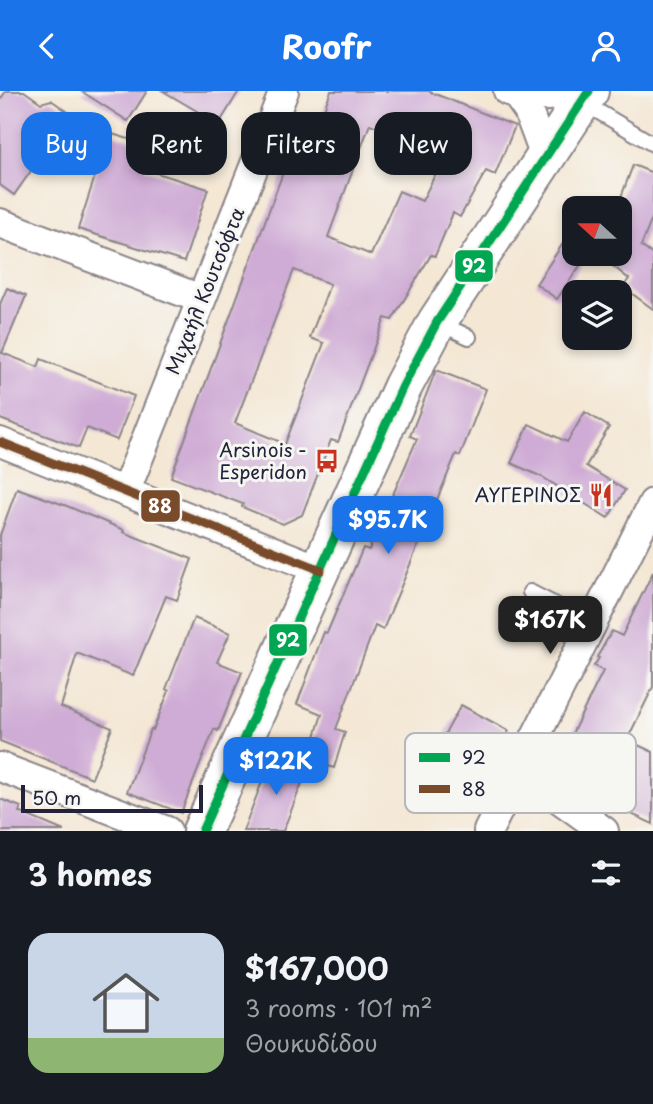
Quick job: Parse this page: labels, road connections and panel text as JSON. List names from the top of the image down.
{
  "streets": {
    "street": ["Μιχαήλ Κουτσόφτα"]
  },
  "places": {
    "bus stop": ["Arsinois - Esperidon"],
    "restaurant": ["ΑΥΓΕΡΙΝΟΣ"]
  },
  "lines": ["transit line 92", "transit line 88"],
  "legend": ["92", "88"],
  "scale_bar": "50 m",
  "north": "left",
  "page": {
    "header": "Roofr",
    "chip": [
      "Buy",
      "Rent",
      "Filters",
      "New"
    ],
    "price": ["$95.7K", "$167K", "$122K"],
    "scale": "50 m",
    "heading": "3 homes",
    "list": [
      {
        "name": "$167,000",
        "note": "3 rooms · 101 m² · Θουκυδίδου"
      }
    ]
  }
}
